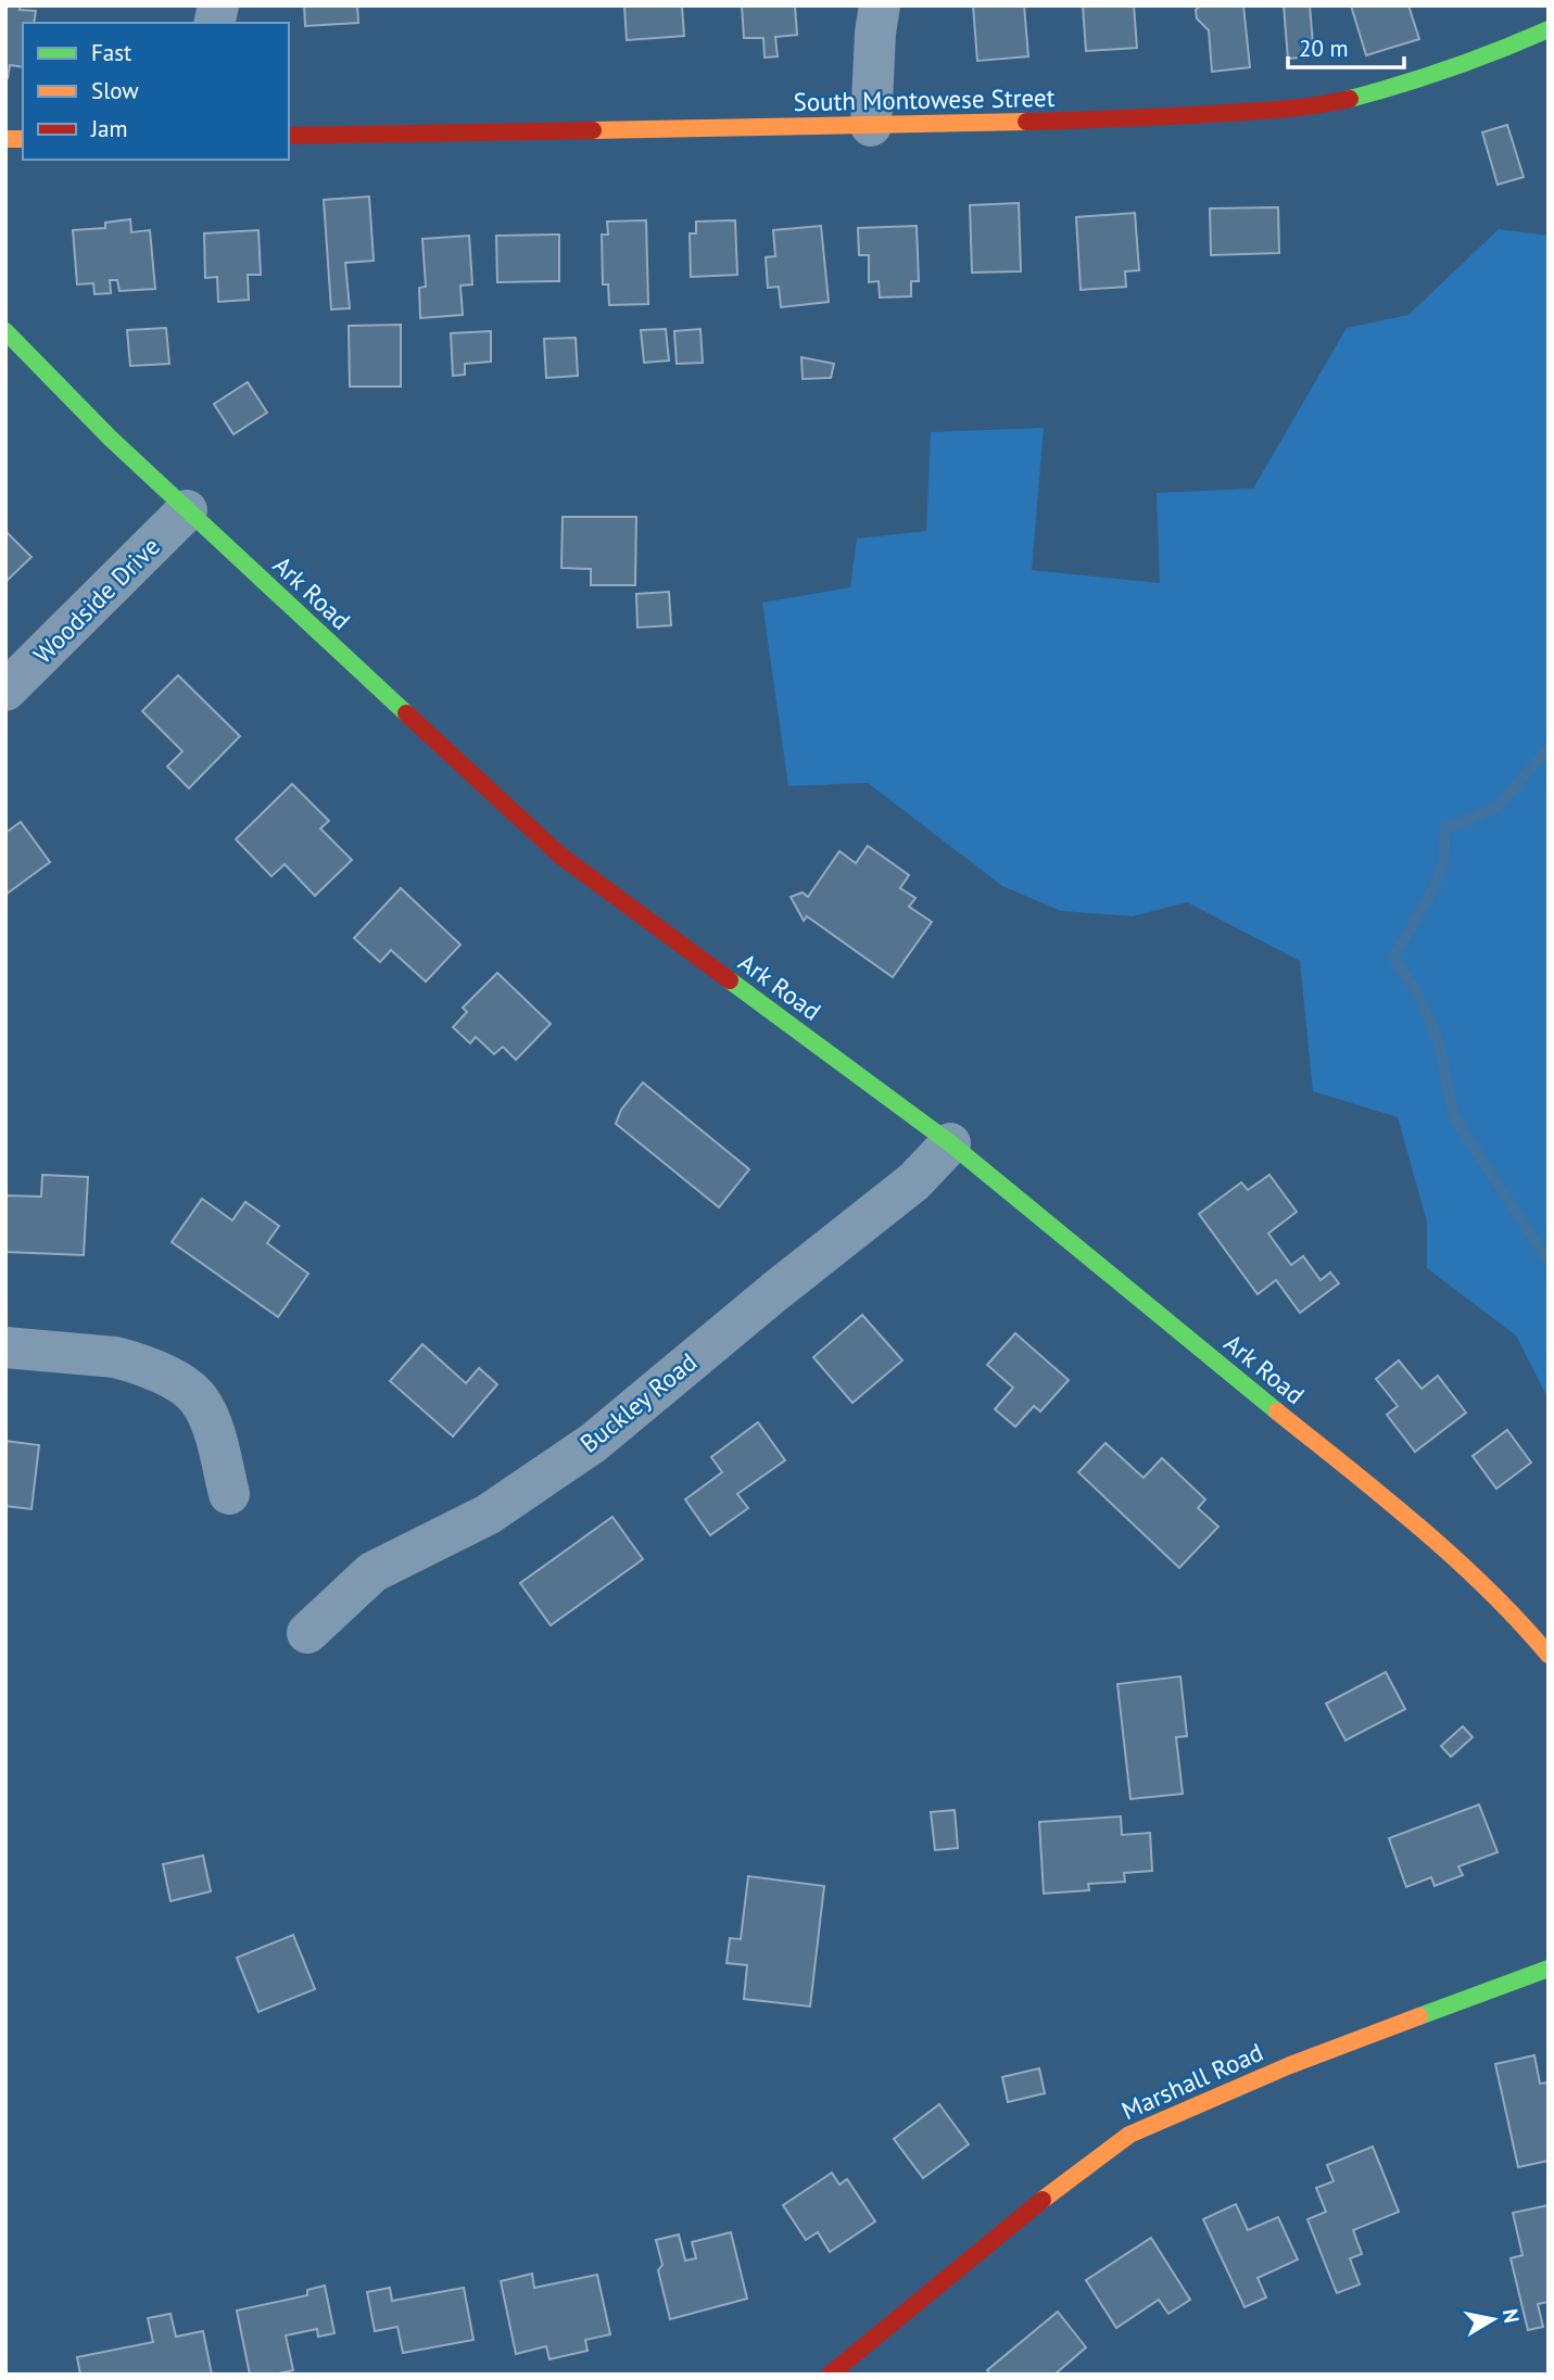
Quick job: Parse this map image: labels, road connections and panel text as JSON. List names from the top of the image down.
{
  "streets": {
    "street": [
      "South Montowese Street",
      "Ark Road",
      "Woodside Drive",
      "Buckley Road",
      "Marshall Road"
    ]
  },
  "crossings": [
    ["Ark Road", "Woodside Drive"],
    ["Ark Road", "Buckley Road"]
  ],
  "legend": ["Fast", "Slow", "Jam"],
  "scale_bar": "20 m",
  "north": "right"
}
